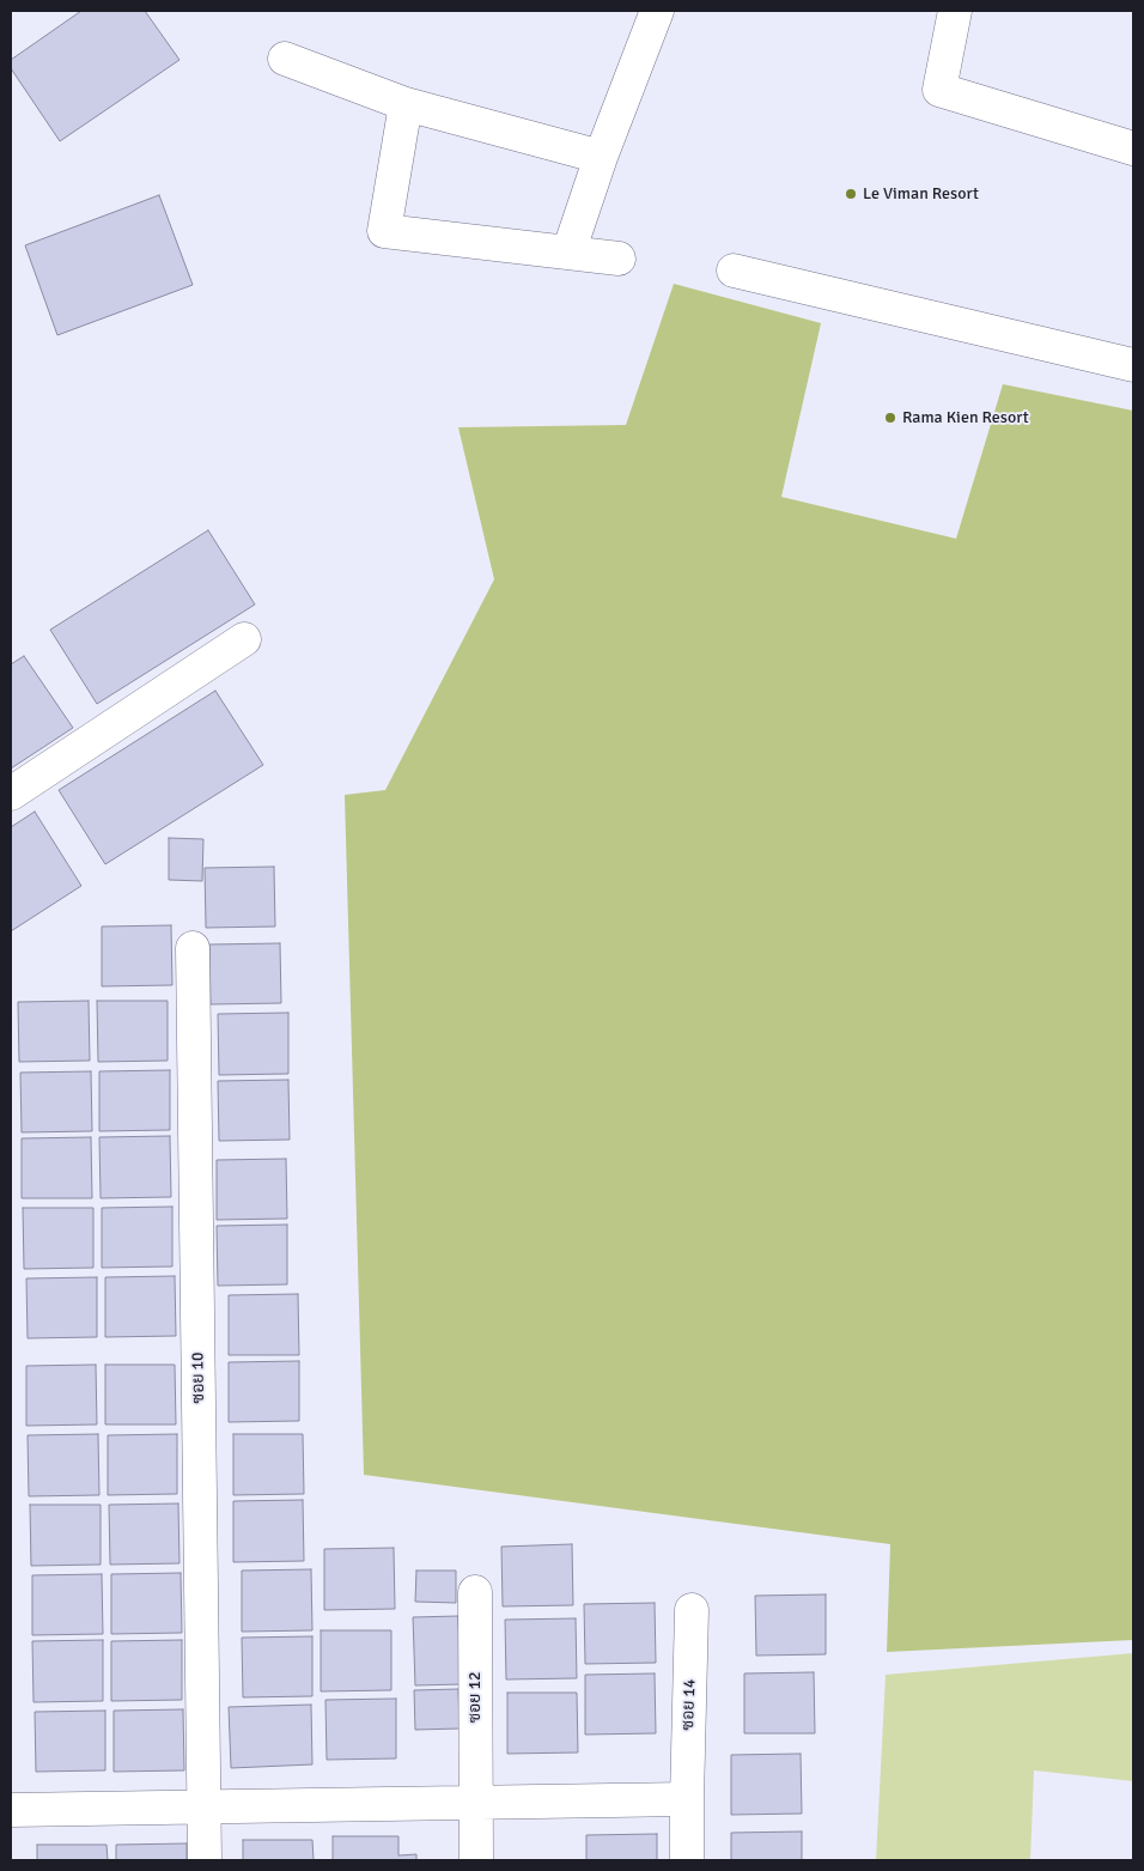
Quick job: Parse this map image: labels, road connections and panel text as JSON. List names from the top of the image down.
{
  "streets": {
    "street": ["ซอย 10", "ซอย 12", "ซอย 14"]
  },
  "places": ["Le Viman Resort", "Rama Kien Resort"]
}
